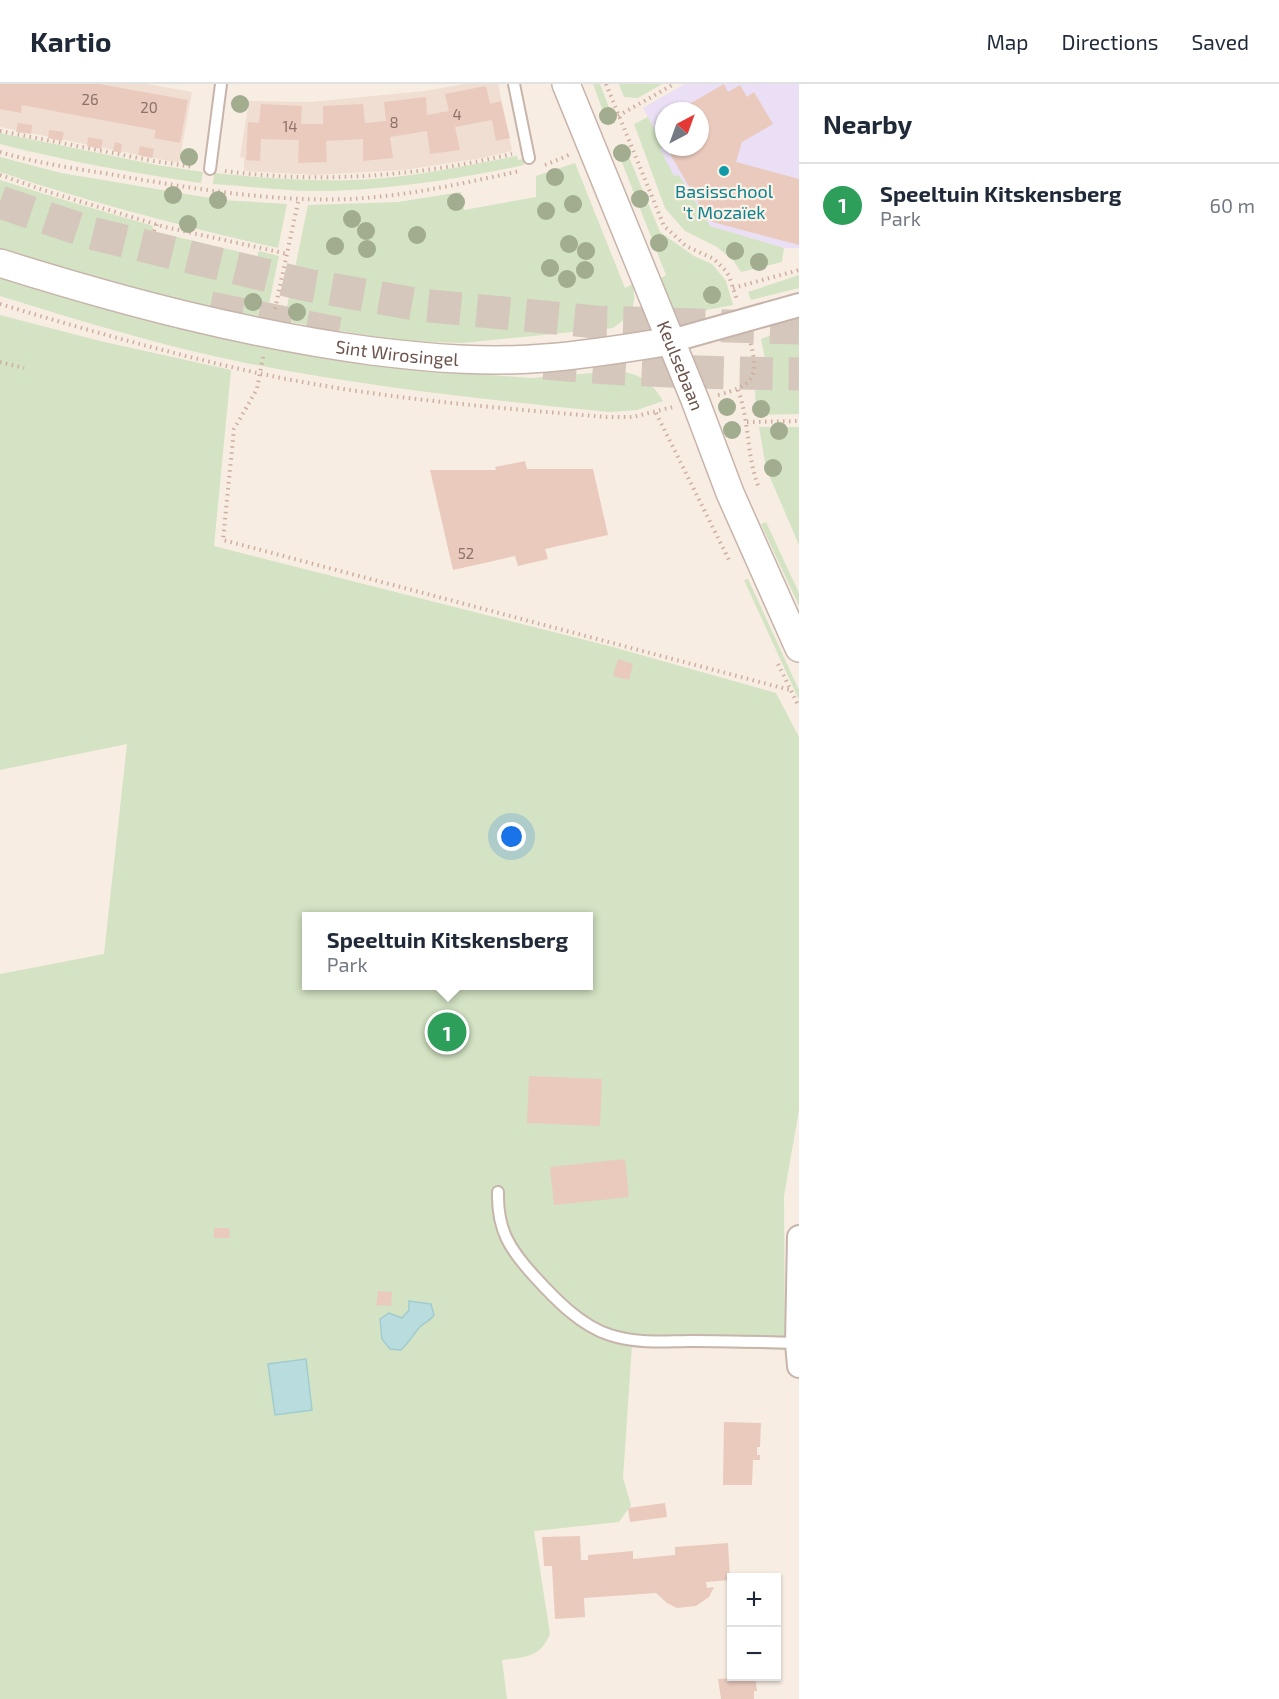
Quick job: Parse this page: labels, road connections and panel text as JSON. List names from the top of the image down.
{
  "streets": {
    "street": ["Sint Wirosingel", "Keulsebaan"]
  },
  "crossings": [
    ["Sint Wirosingel", "Keulsebaan"]
  ],
  "places": ["Basisschool 't Mozaïek"],
  "house_numbers": [
    "26",
    "20",
    "4",
    "8",
    "14",
    "52"
  ],
  "north": "top right",
  "page": {
    "header": "Kartio",
    "nav": ["Map", "Directions", "Saved"],
    "heading": "Nearby",
    "list": [
      {
        "mark": "1",
        "name": "Speeltuin Kitskensberg",
        "note": "Park",
        "value": "60 m"
      }
    ],
    "popup": ["Speeltuin Kitskensberg", "Park"],
    "pins": "1",
    "map_buttons": ["+", "−"]
  }
}
